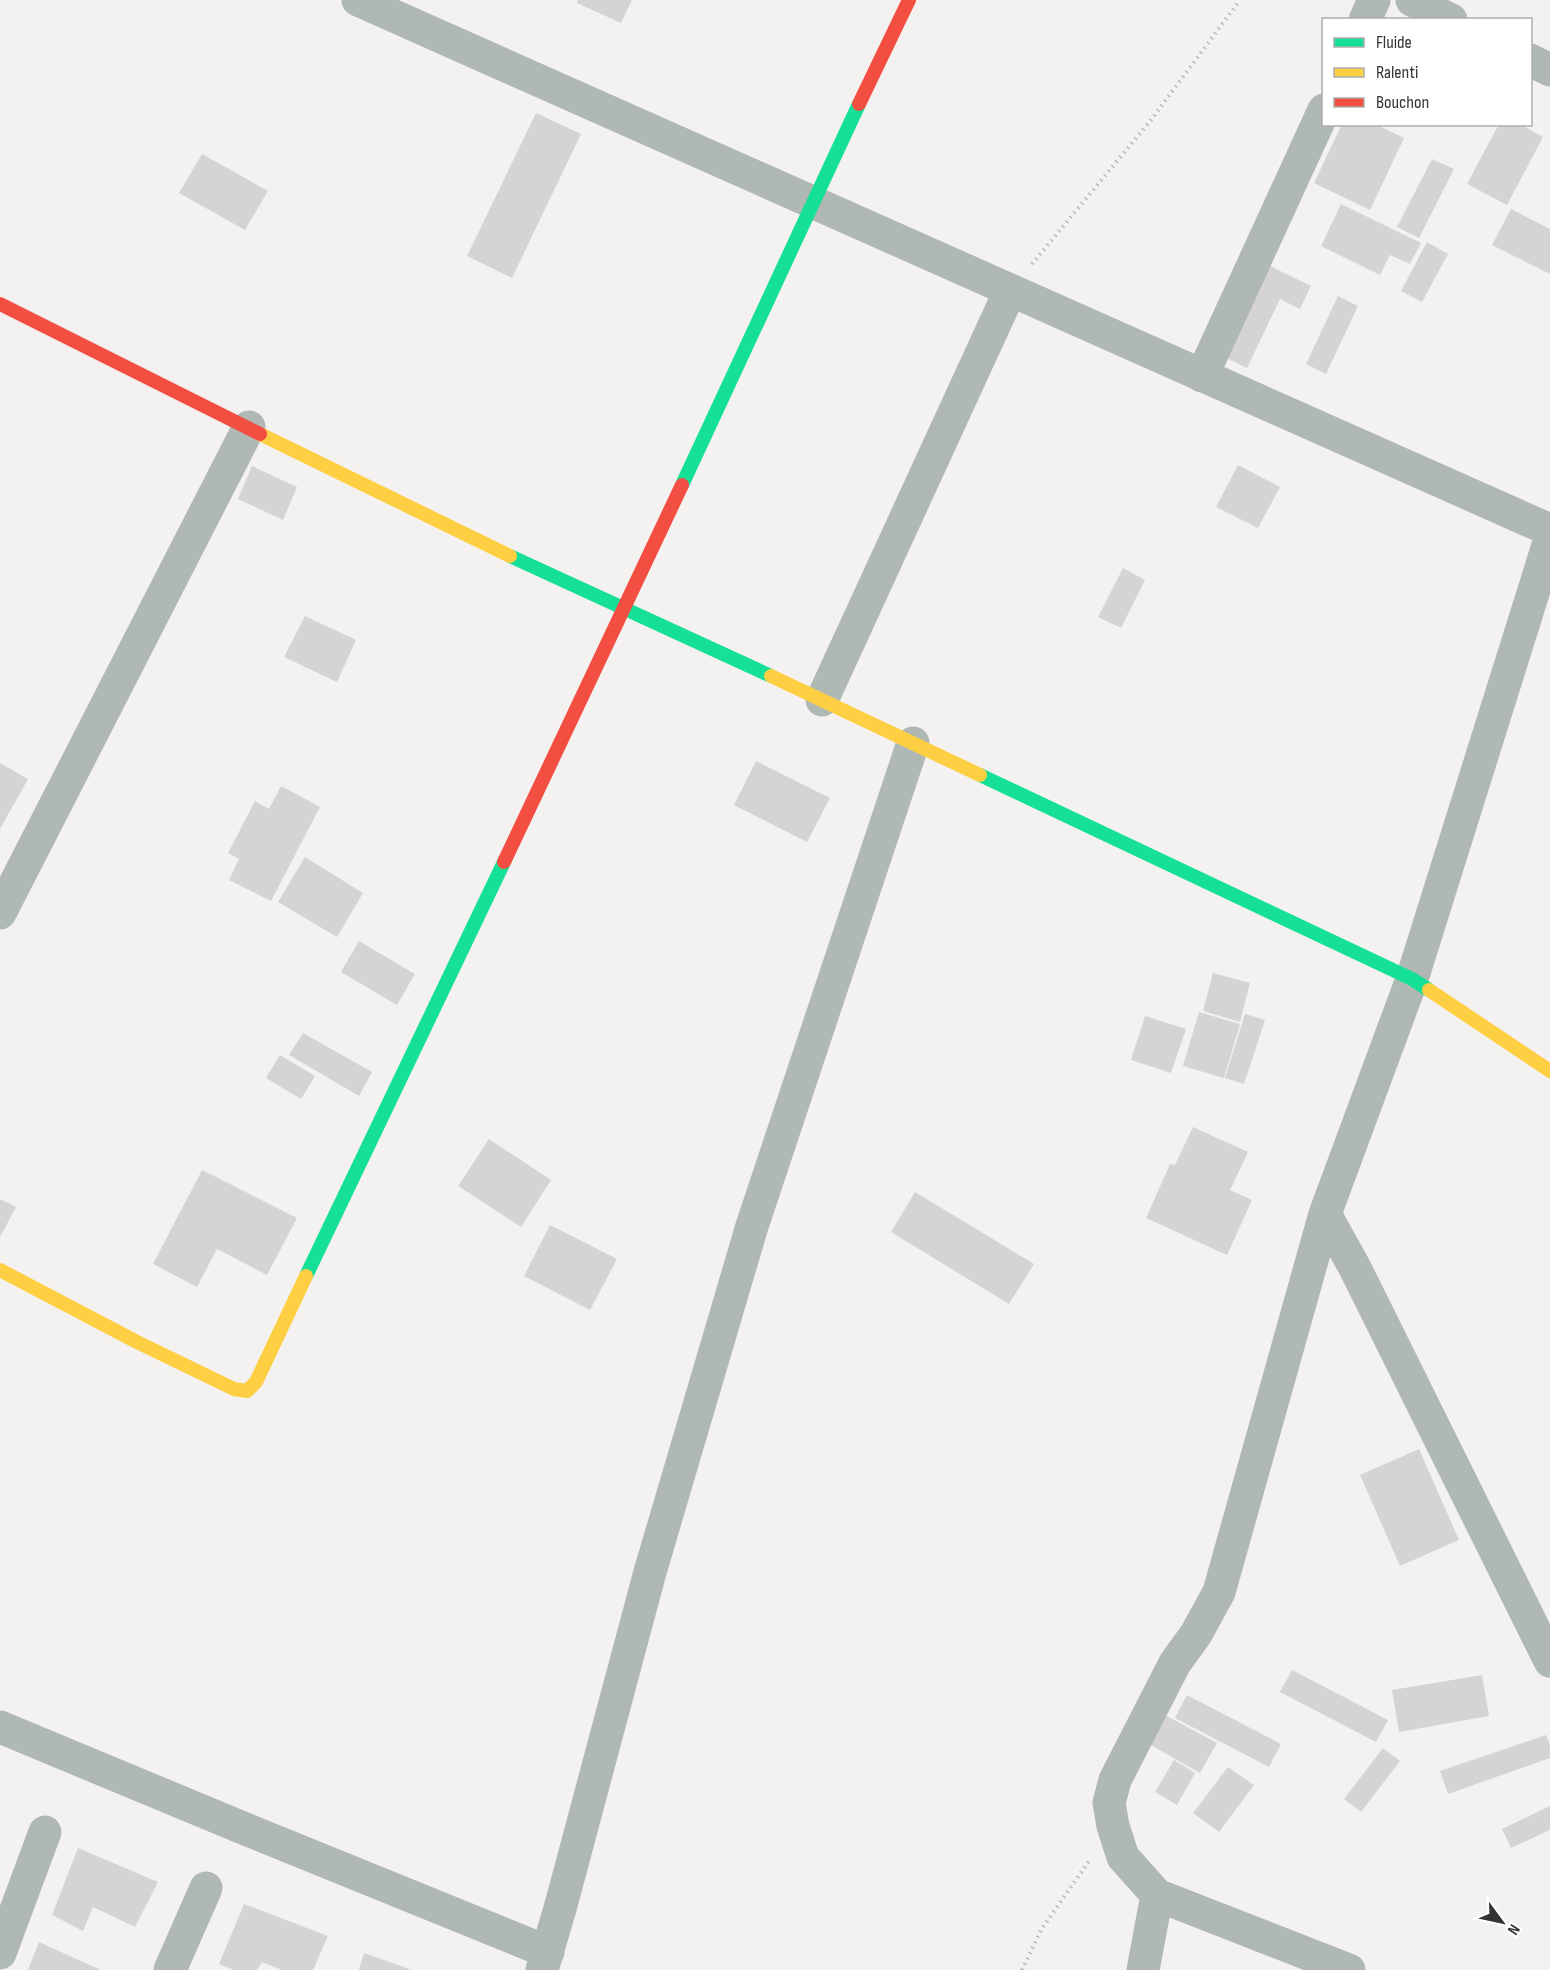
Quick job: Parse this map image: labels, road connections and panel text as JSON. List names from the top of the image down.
{
  "legend": ["Fluide", "Ralenti", "Bouchon"],
  "north": "bottom right"
}
